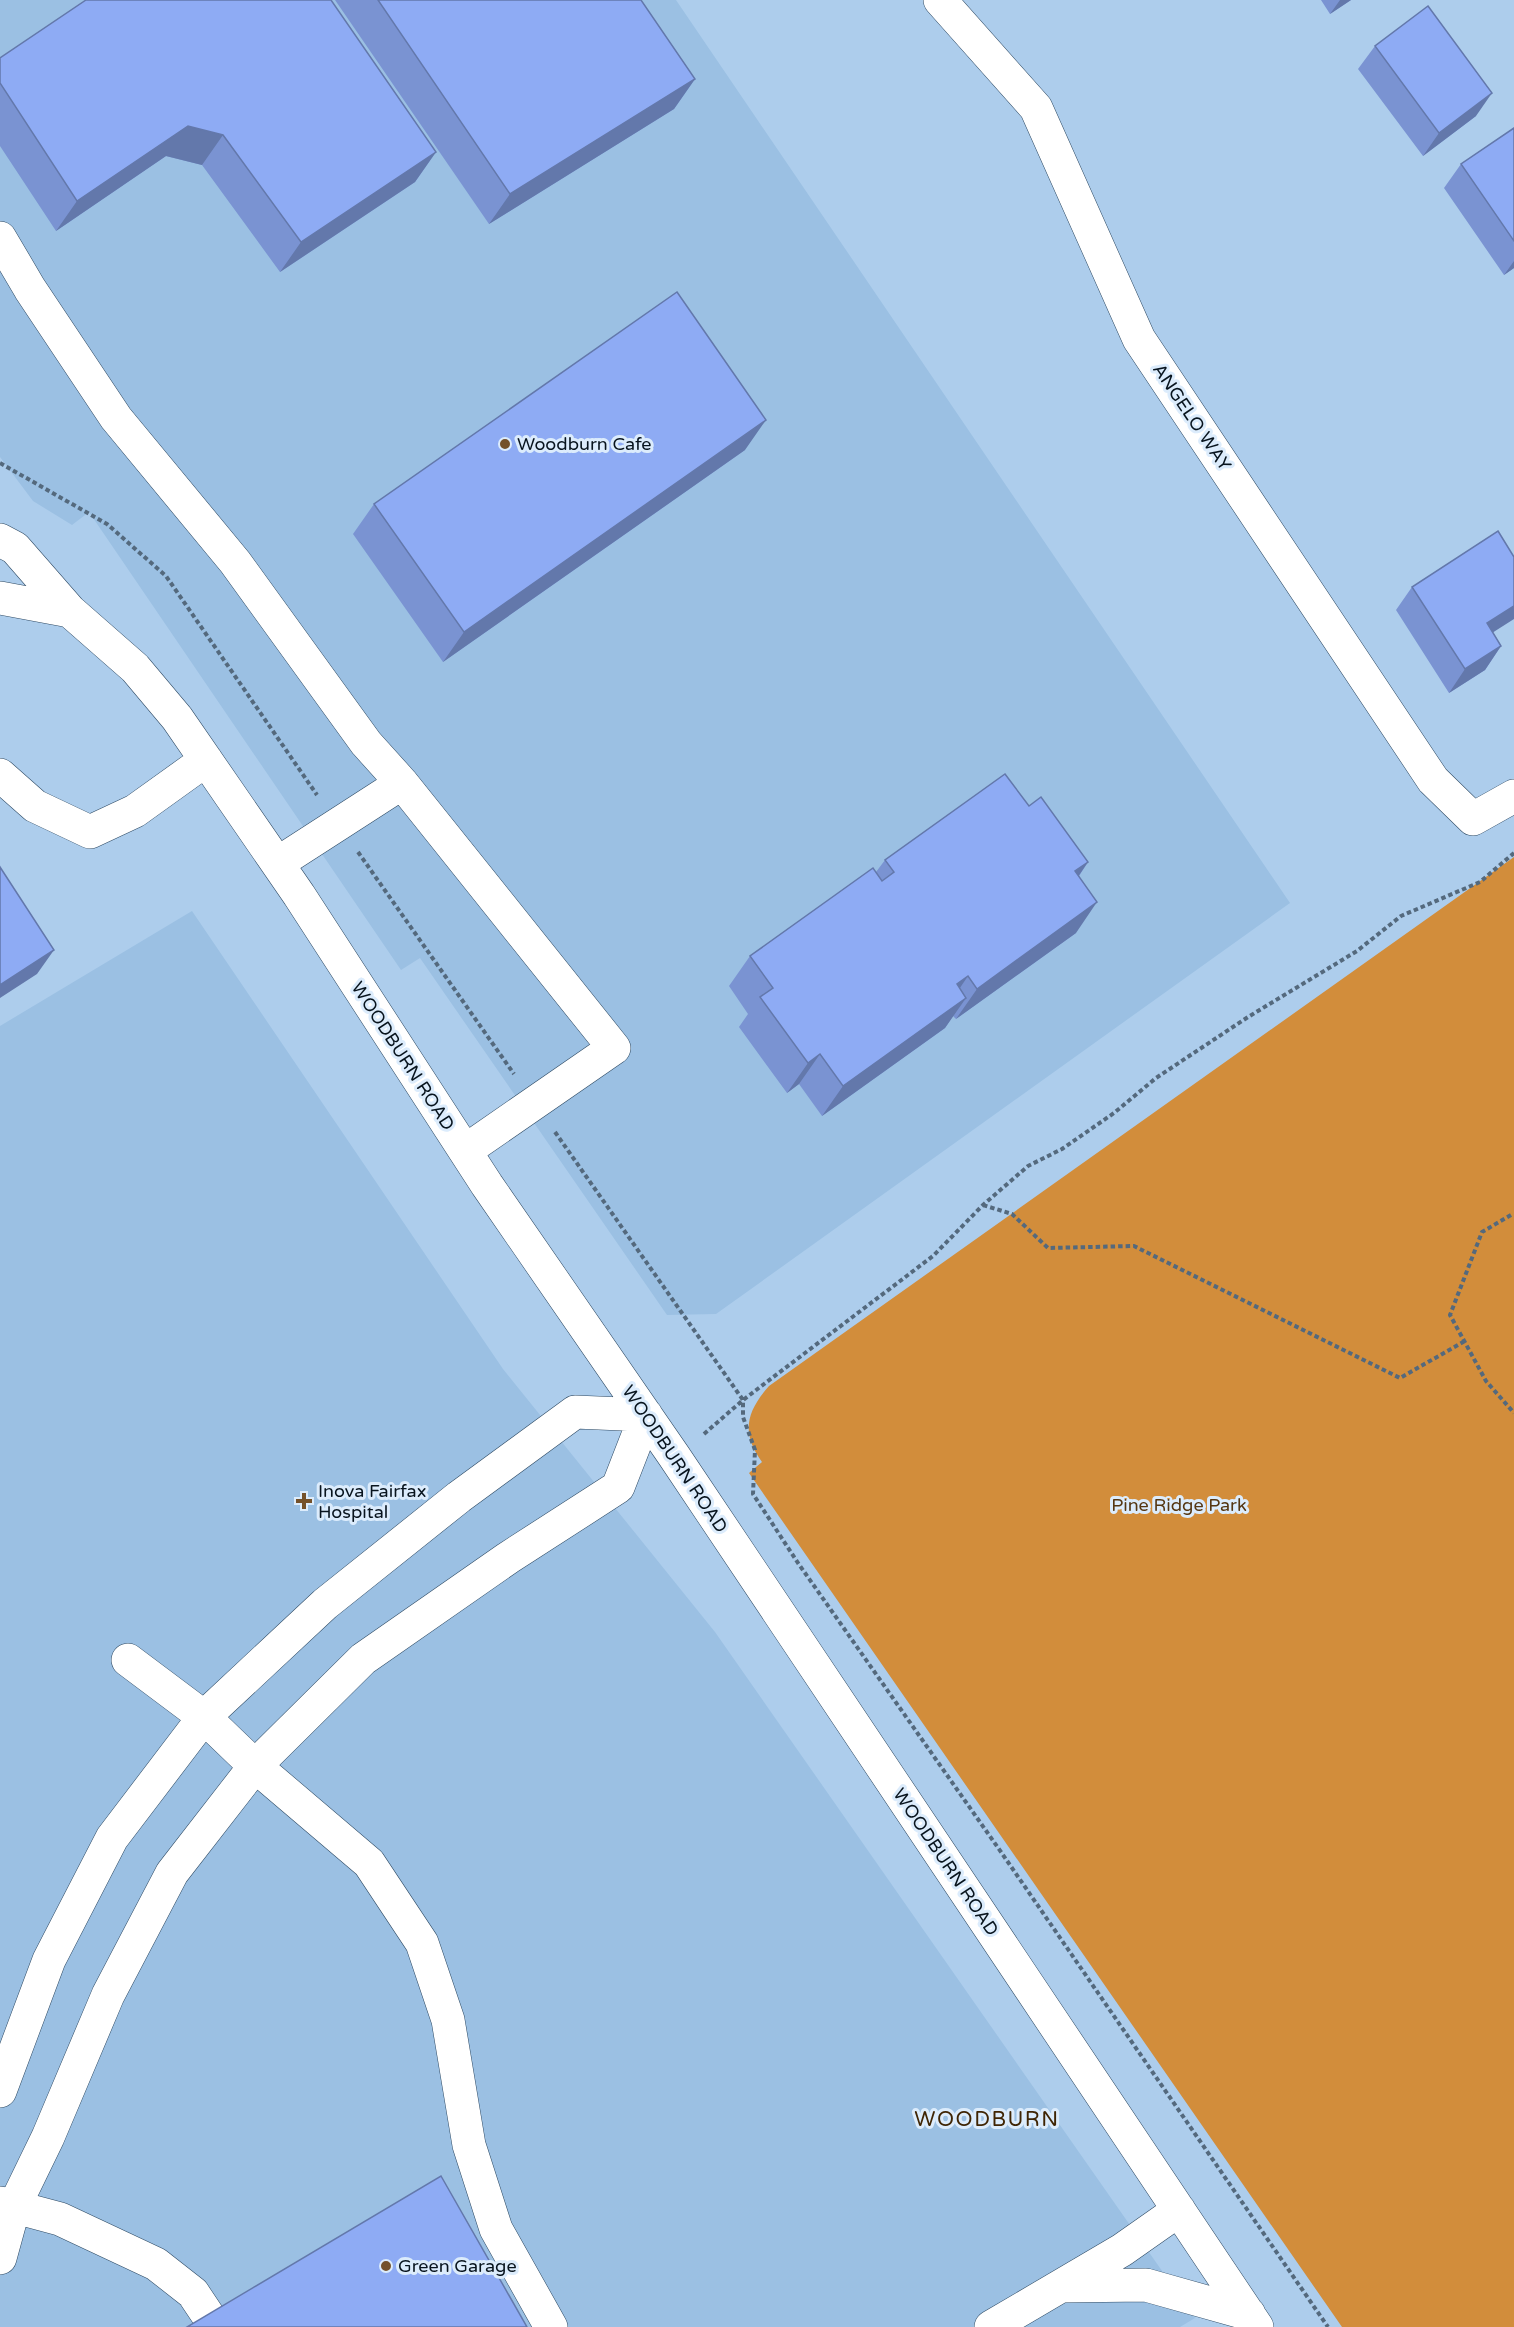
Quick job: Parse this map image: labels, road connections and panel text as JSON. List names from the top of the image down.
{
  "streets": {
    "street": ["ANGELO WAY", "WOODBURN ROAD"]
  },
  "districts": ["WOODBURN"],
  "parks": ["Pine Ridge Park"],
  "places": {
    "other": ["Woodburn Cafe", "Green Garage"],
    "health": ["Inova Fairfax Hospital"]
  }
}
